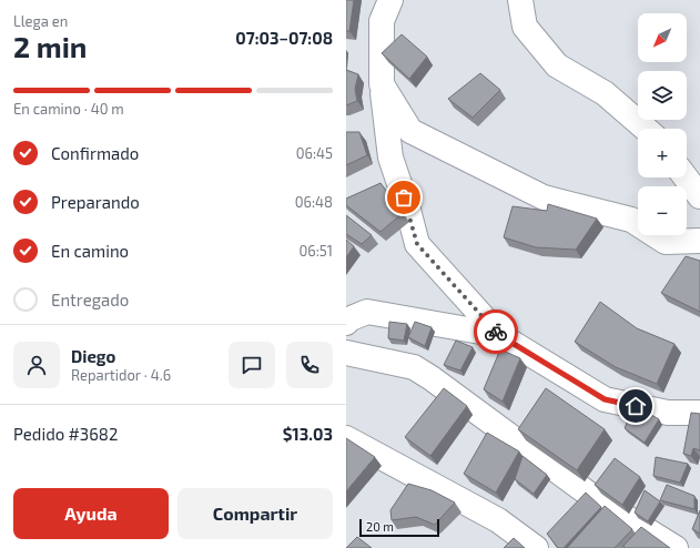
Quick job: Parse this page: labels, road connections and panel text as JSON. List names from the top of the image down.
{
  "scale_bar": "20 m",
  "north": "bottom left",
  "page": {
    "heading": ["2 min", "Llega en", "07:03–07:08"],
    "panel": [
      "Diego",
      "Repartidor · 4.6",
      "Pedido #3682",
      "$13.03"
    ],
    "map_buttons": ["+", "−"],
    "bar": "En camino · 40 m",
    "list": [
      ["Confirmado", "06:45"],
      ["Preparando", "06:48"],
      ["En camino", "06:51"],
      "Entregado"
    ],
    "buttons": ["Ayuda", "Compartir"],
    "scale": "20 m"
  }
}
